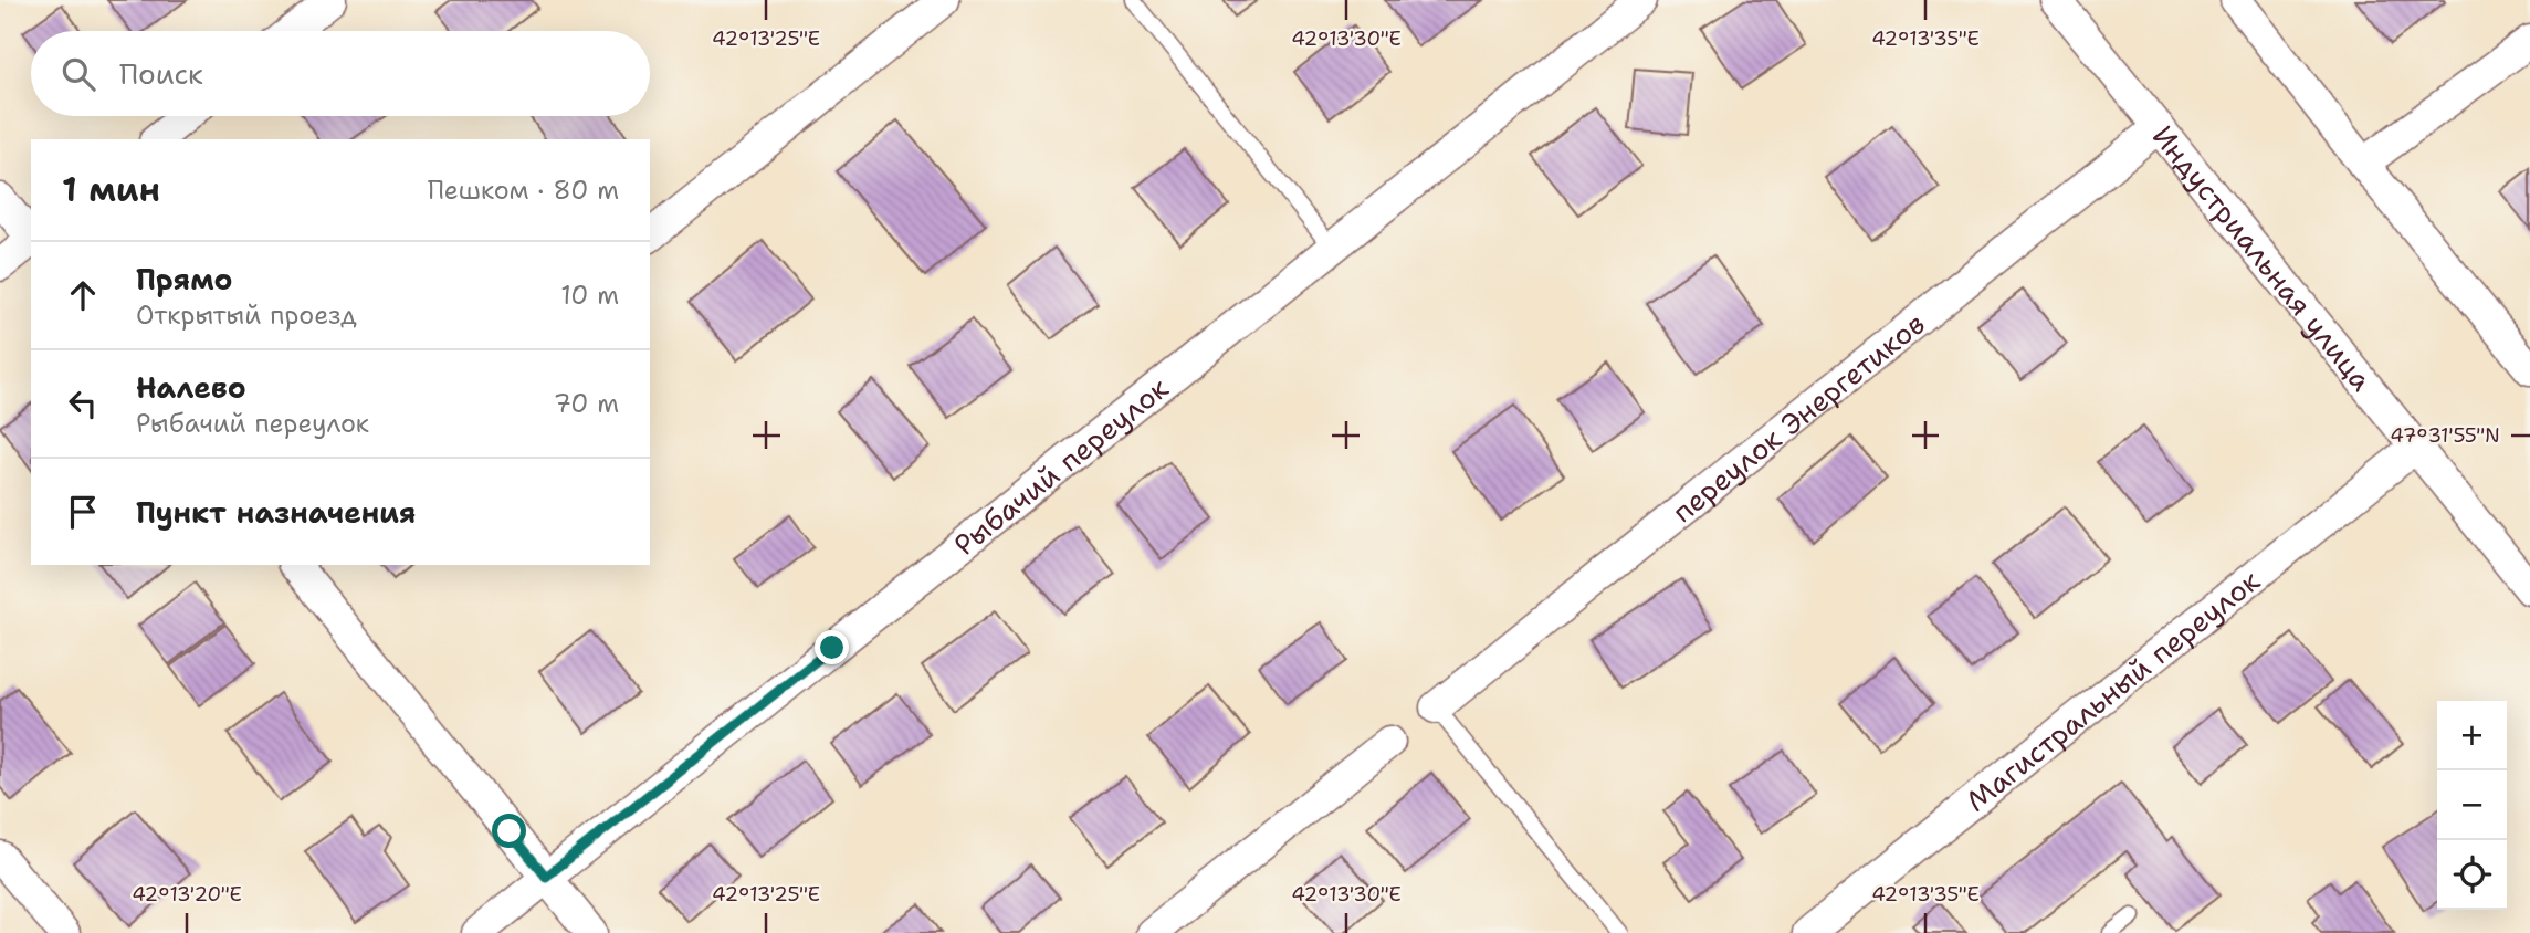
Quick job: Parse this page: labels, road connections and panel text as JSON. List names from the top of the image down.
{
  "streets": {
    "street": [
      "Индустриальная улица",
      "переулок Энергетиков",
      "Рыбачий переулок",
      "Магистральный переулок"
    ]
  },
  "crossings": [
    ["Индустриальная улица", "переулок Энергетиков"],
    ["Индустриальная улица", "Магистральный переулок"]
  ],
  "page": {
    "search": "Поиск",
    "heading": ["1 мин", "Пешком · 80 m"],
    "list": [
      ["Прямо", "Открытый проезд", "10 m"],
      ["Налево", "Рыбачий переулок", "70 m"],
      "Пункт назначения"
    ],
    "map_buttons": ["+", "−"]
  },
  "coordinates": [
    "42°13'25\"E",
    "42°13'30\"E",
    "42°13'35\"E",
    "47°31'55\"N",
    "42°13'20\"E"
  ]
}
